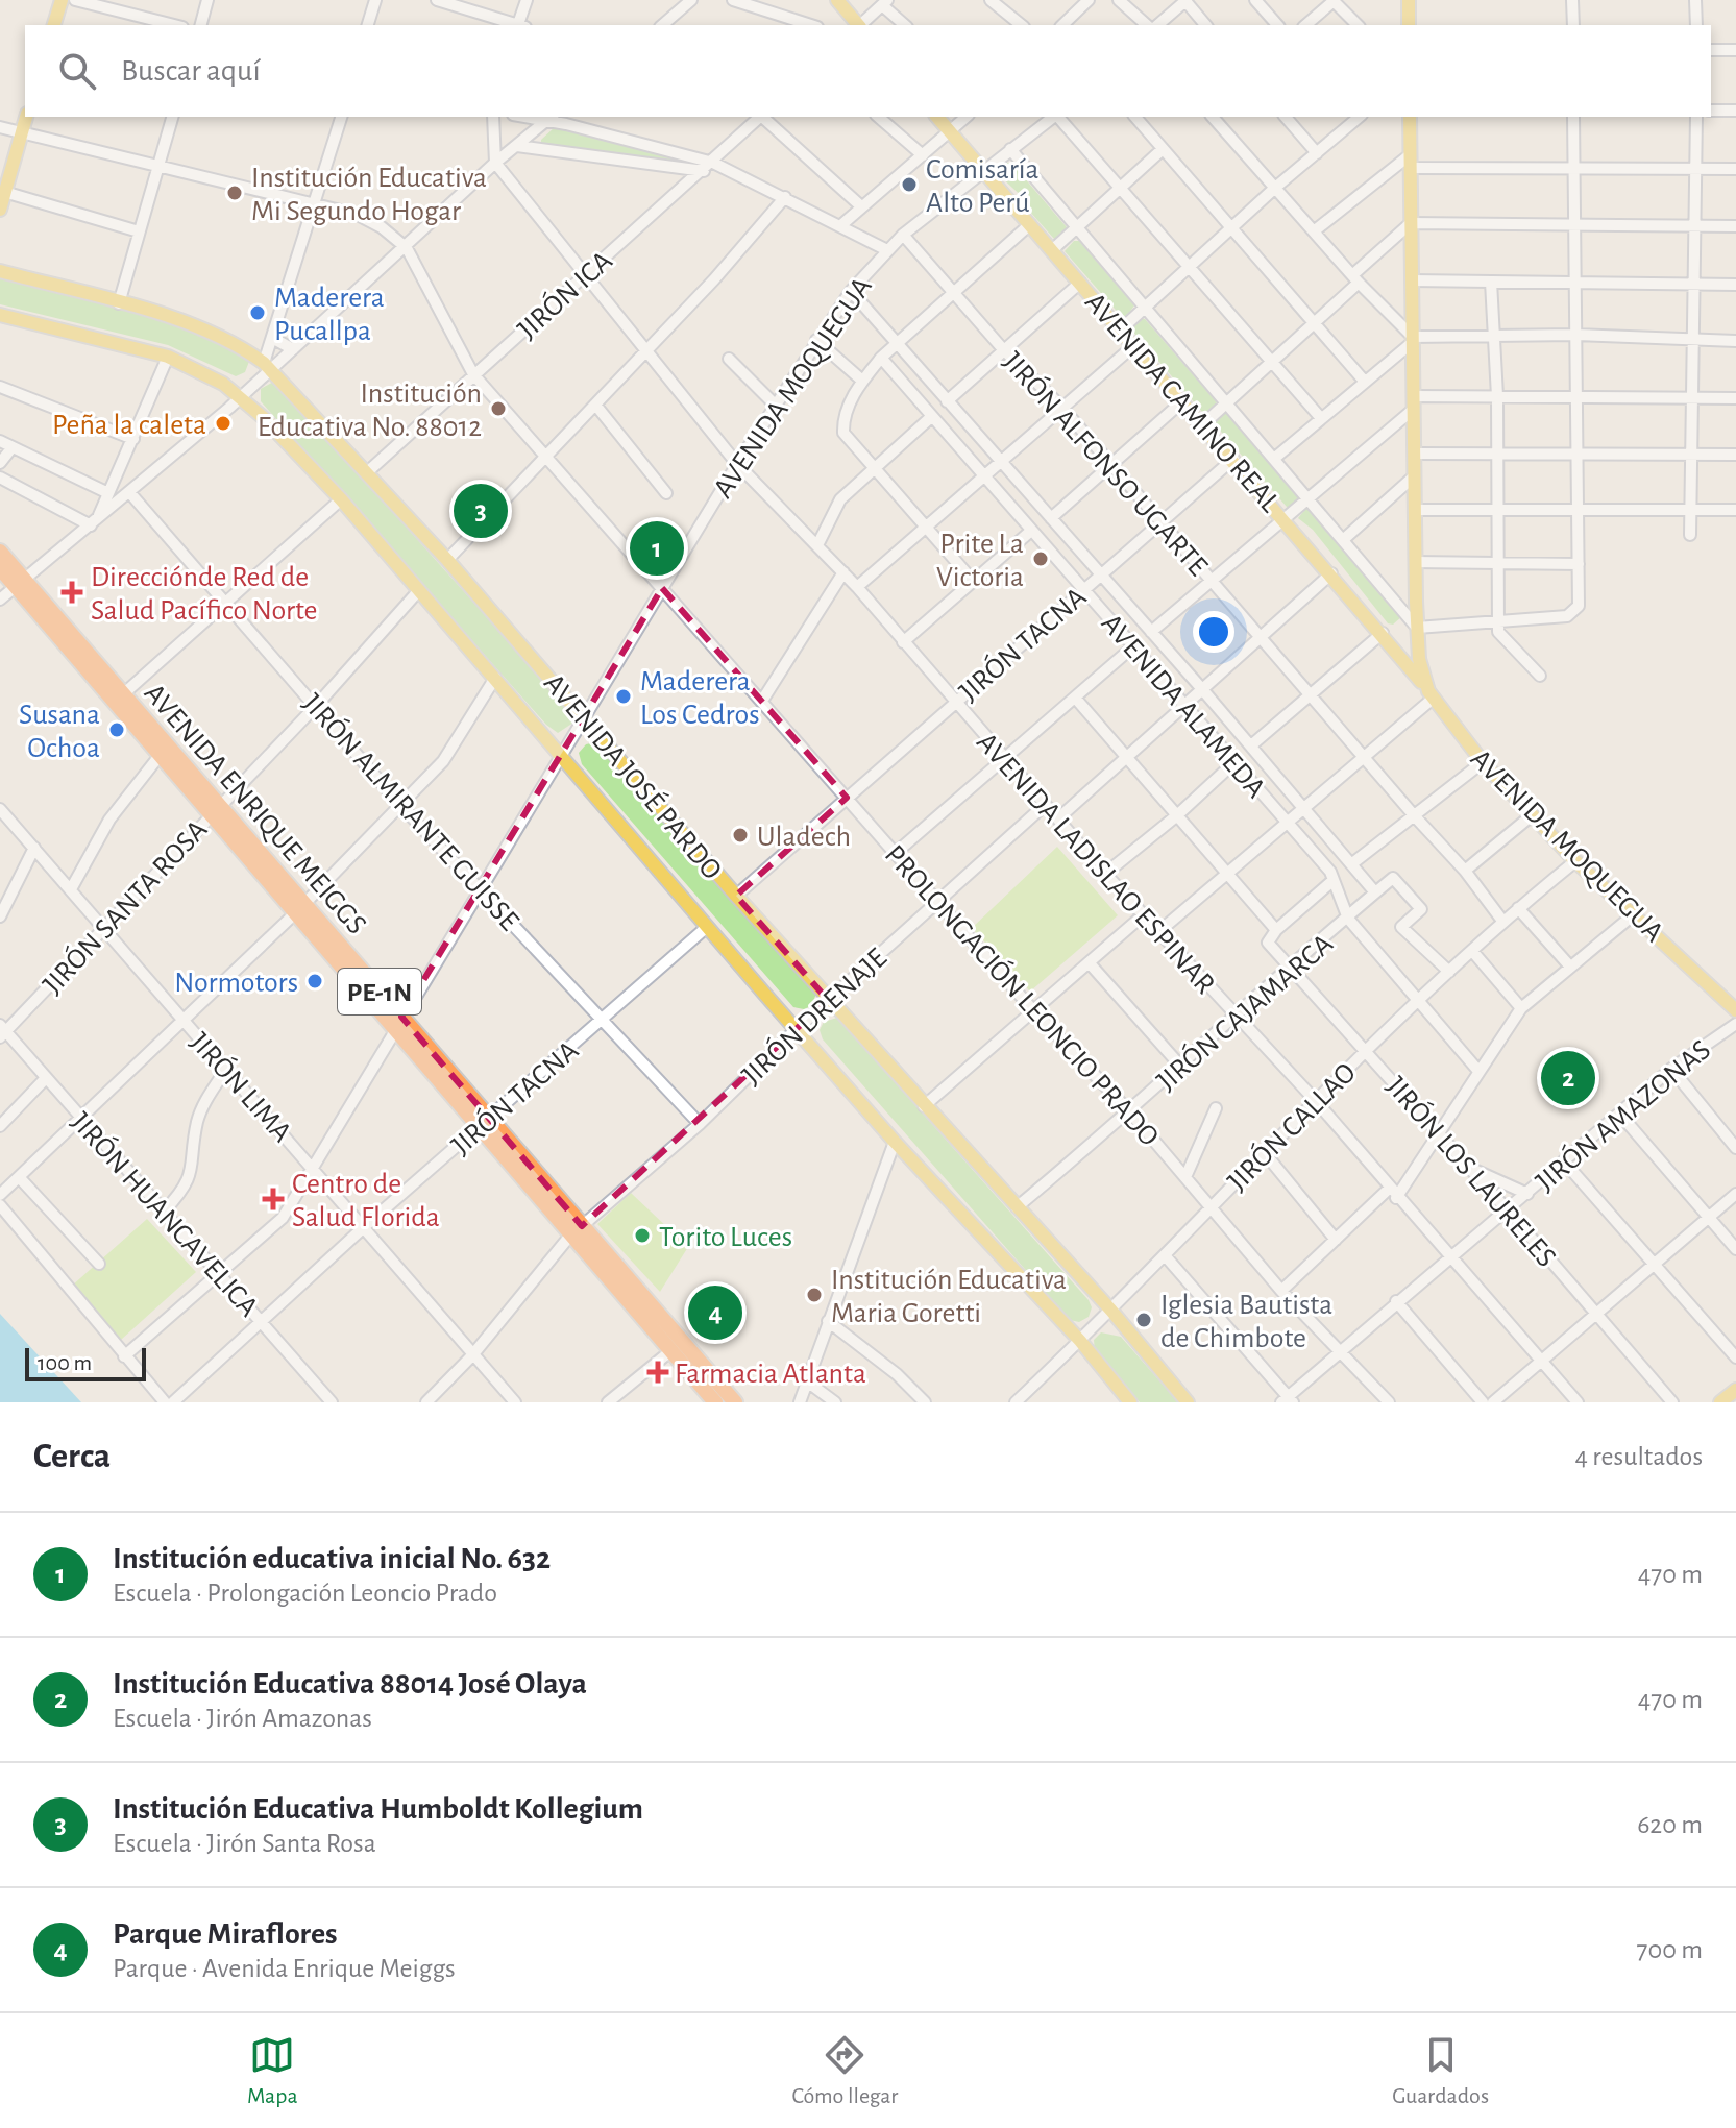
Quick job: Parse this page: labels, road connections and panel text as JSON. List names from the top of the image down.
{
  "streets": {
    "highway": ["AVENIDA ENRIQUE MEIGGS", "PE-1N"],
    "main road": ["AVENIDA MOQUEGUA", "AVENIDA CAMINO REAL", "AVENIDA JOSÉ PARDO"],
    "street": [
      "JIRÓN ICA",
      "JIRÓN ALFONSO UGARTE",
      "JIRÓN TACNA",
      "AVENIDA ALAMEDA",
      "JIRÓN ALMIRANTE GUISSE",
      "AVENIDA LADISLAO ESPINAR",
      "JIRÓN SANTA ROSA",
      "PROLONGACIÓN LEONCIO PRADO",
      "JIRÓN CAJAMARCA",
      "JIRÓN DRENAJE",
      "JIRÓN LIMA",
      "JIRÓN AMAZONAS",
      "JIRÓN CALLAO",
      "JIRÓN LOS LAURELES",
      "JIRÓN HUANCAVELICA"
    ]
  },
  "crossings": [
    ["JIRÓN ICA", "AVENIDA JOSÉ PARDO"],
    ["JIRÓN ICA", "AVENIDA LADISLAO ESPINAR"],
    ["JIRÓN ICA", "PROLONGACIÓN LEONCIO PRADO"],
    ["AVENIDA MOQUEGUA", "AVENIDA CAMINO REAL"],
    ["AVENIDA MOQUEGUA", "JIRÓN ALFONSO UGARTE"],
    ["AVENIDA MOQUEGUA", "AVENIDA ALAMEDA"],
    ["AVENIDA MOQUEGUA", "AVENIDA JOSÉ PARDO"],
    ["AVENIDA MOQUEGUA", "AVENIDA ENRIQUE MEIGGS"],
    ["AVENIDA MOQUEGUA", "JIRÓN ALMIRANTE GUISSE"],
    ["AVENIDA MOQUEGUA", "AVENIDA LADISLAO ESPINAR"],
    ["AVENIDA MOQUEGUA", "PROLONGACIÓN LEONCIO PRADO"],
    ["AVENIDA MOQUEGUA", "JIRÓN LIMA"],
    ["AVENIDA MOQUEGUA", "JIRÓN CALLAO"],
    ["AVENIDA MOQUEGUA", "JIRÓN HUANCAVELICA"],
    ["AVENIDA CAMINO REAL", "JIRÓN TACNA"],
    ["JIRÓN ALFONSO UGARTE", "JIRÓN TACNA"],
    ["JIRÓN ALFONSO UGARTE", "JIRÓN CALLAO"],
    ["JIRÓN TACNA", "AVENIDA ALAMEDA"],
    ["JIRÓN TACNA", "AVENIDA JOSÉ PARDO"],
    ["JIRÓN TACNA", "AVENIDA ENRIQUE MEIGGS"],
    ["JIRÓN TACNA", "JIRÓN ALMIRANTE GUISSE"],
    ["JIRÓN TACNA", "AVENIDA LADISLAO ESPINAR"],
    ["JIRÓN TACNA", "PROLONGACIÓN LEONCIO PRADO"],
    ["JIRÓN TACNA", "JIRÓN LIMA"],
    ["JIRÓN TACNA", "JIRÓN HUANCAVELICA"],
    ["AVENIDA ALAMEDA", "JIRÓN CAJAMARCA"],
    ["AVENIDA ALAMEDA", "JIRÓN CALLAO"],
    ["AVENIDA JOSÉ PARDO", "JIRÓN SANTA ROSA"],
    ["AVENIDA JOSÉ PARDO", "JIRÓN CAJAMARCA"],
    ["AVENIDA JOSÉ PARDO", "JIRÓN DRENAJE"],
    ["AVENIDA JOSÉ PARDO", "JIRÓN CALLAO"],
    ["AVENIDA ENRIQUE MEIGGS", "JIRÓN SANTA ROSA"],
    ["AVENIDA ENRIQUE MEIGGS", "JIRÓN DRENAJE"],
    ["JIRÓN ALMIRANTE GUISSE", "JIRÓN SANTA ROSA"],
    ["JIRÓN ALMIRANTE GUISSE", "JIRÓN DRENAJE"],
    ["AVENIDA LADISLAO ESPINAR", "JIRÓN CAJAMARCA"],
    ["AVENIDA LADISLAO ESPINAR", "JIRÓN DRENAJE"],
    ["AVENIDA LADISLAO ESPINAR", "JIRÓN AMAZONAS"],
    ["AVENIDA LADISLAO ESPINAR", "JIRÓN CALLAO"],
    ["JIRÓN SANTA ROSA", "JIRÓN LIMA"],
    ["JIRÓN SANTA ROSA", "JIRÓN HUANCAVELICA"],
    ["PROLONGACIÓN LEONCIO PRADO", "JIRÓN CAJAMARCA"],
    ["PROLONGACIÓN LEONCIO PRADO", "JIRÓN DRENAJE"],
    ["PROLONGACIÓN LEONCIO PRADO", "JIRÓN AMAZONAS"],
    ["PROLONGACIÓN LEONCIO PRADO", "JIRÓN CALLAO"],
    ["JIRÓN CAJAMARCA", "JIRÓN CALLAO"],
    ["JIRÓN CAJAMARCA", "JIRÓN LOS LAURELES"],
    ["JIRÓN AMAZONAS", "JIRÓN LOS LAURELES"],
    ["JIRÓN CALLAO", "JIRÓN LOS LAURELES"]
  ],
  "places": {
    "other": [
      "Comisaría Alto Perú",
      "Institución Educativa Mi Segundo Hogar",
      "Maderera Pucallpa",
      "Institución Educativa No. 88012",
      "Peña la caleta",
      "Prite La Victoria",
      "Maderera Los Cedros",
      "Susana Ochoa",
      "Uladech",
      "Normotors",
      "Torito Luces",
      "Institución Educativa Maria Goretti",
      "Iglesia Bautista de Chimbote"
    ],
    "health": ["Direcciónde Red de Salud Pacífico Norte", "Centro de Salud Florida", "Farmacia Atlanta"]
  },
  "scale_bar": "100 m",
  "page": {
    "search": "Buscar aquí",
    "pins": [
      "3",
      "1",
      "2",
      "4"
    ],
    "scale": "100 m",
    "heading": ["Cerca", "4 resultados"],
    "list": [
      {
        "mark": "1",
        "name": "Institución educativa inicial No. 632",
        "note": "Escuela · Prolongación Leoncio Prado",
        "value": "470 m"
      },
      {
        "mark": "2",
        "name": "Institución Educativa 88014 José Olaya",
        "note": "Escuela · Jirón Amazonas",
        "value": "470 m"
      },
      {
        "mark": "3",
        "name": "Institución Educativa Humboldt Kollegium",
        "note": "Escuela · Jirón Santa Rosa",
        "value": "620 m"
      },
      {
        "mark": "4",
        "name": "Parque Miraflores",
        "note": "Parque · Avenida Enrique Meiggs",
        "value": "700 m"
      }
    ],
    "nav": ["Mapa", "Cómo llegar", "Guardados"]
  }
}
